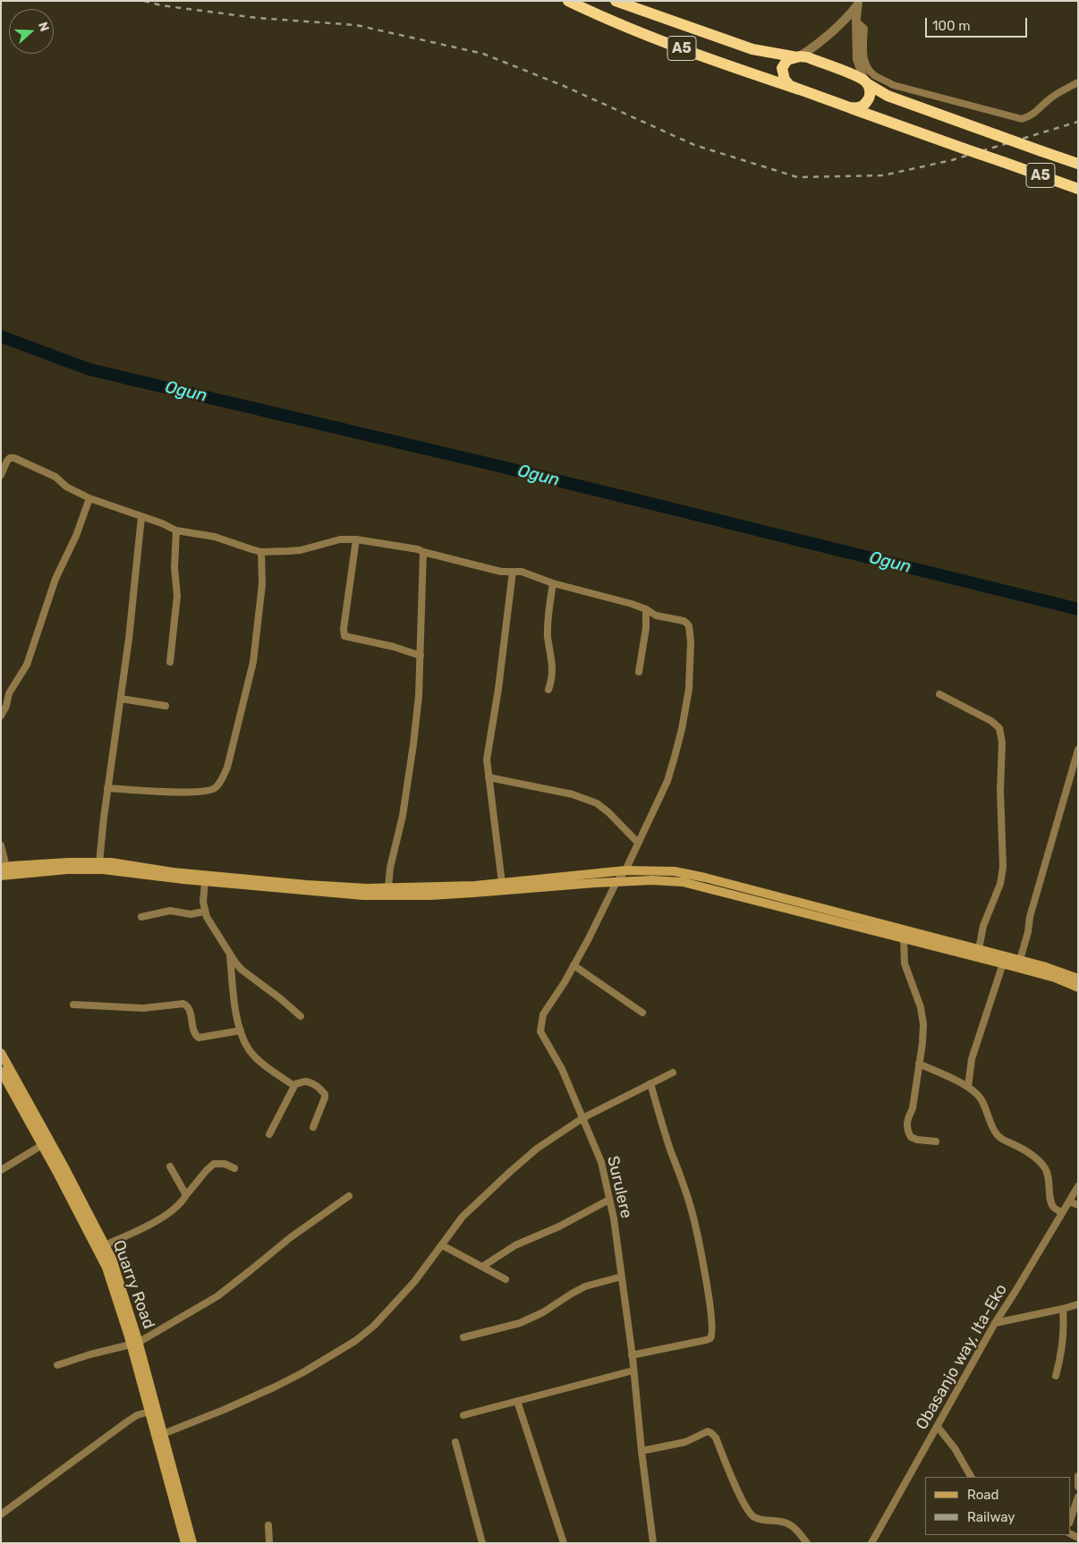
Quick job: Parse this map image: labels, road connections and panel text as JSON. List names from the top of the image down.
{
  "streets": {
    "highway": ["A5"],
    "main road": ["Quarry Road"],
    "street": ["Surulere", "Obasanjo way, Ita-Eko"]
  },
  "water": ["Ogun"],
  "legend": ["Road", "Railway"],
  "scale_bar": "100 m",
  "north": "right"
}
